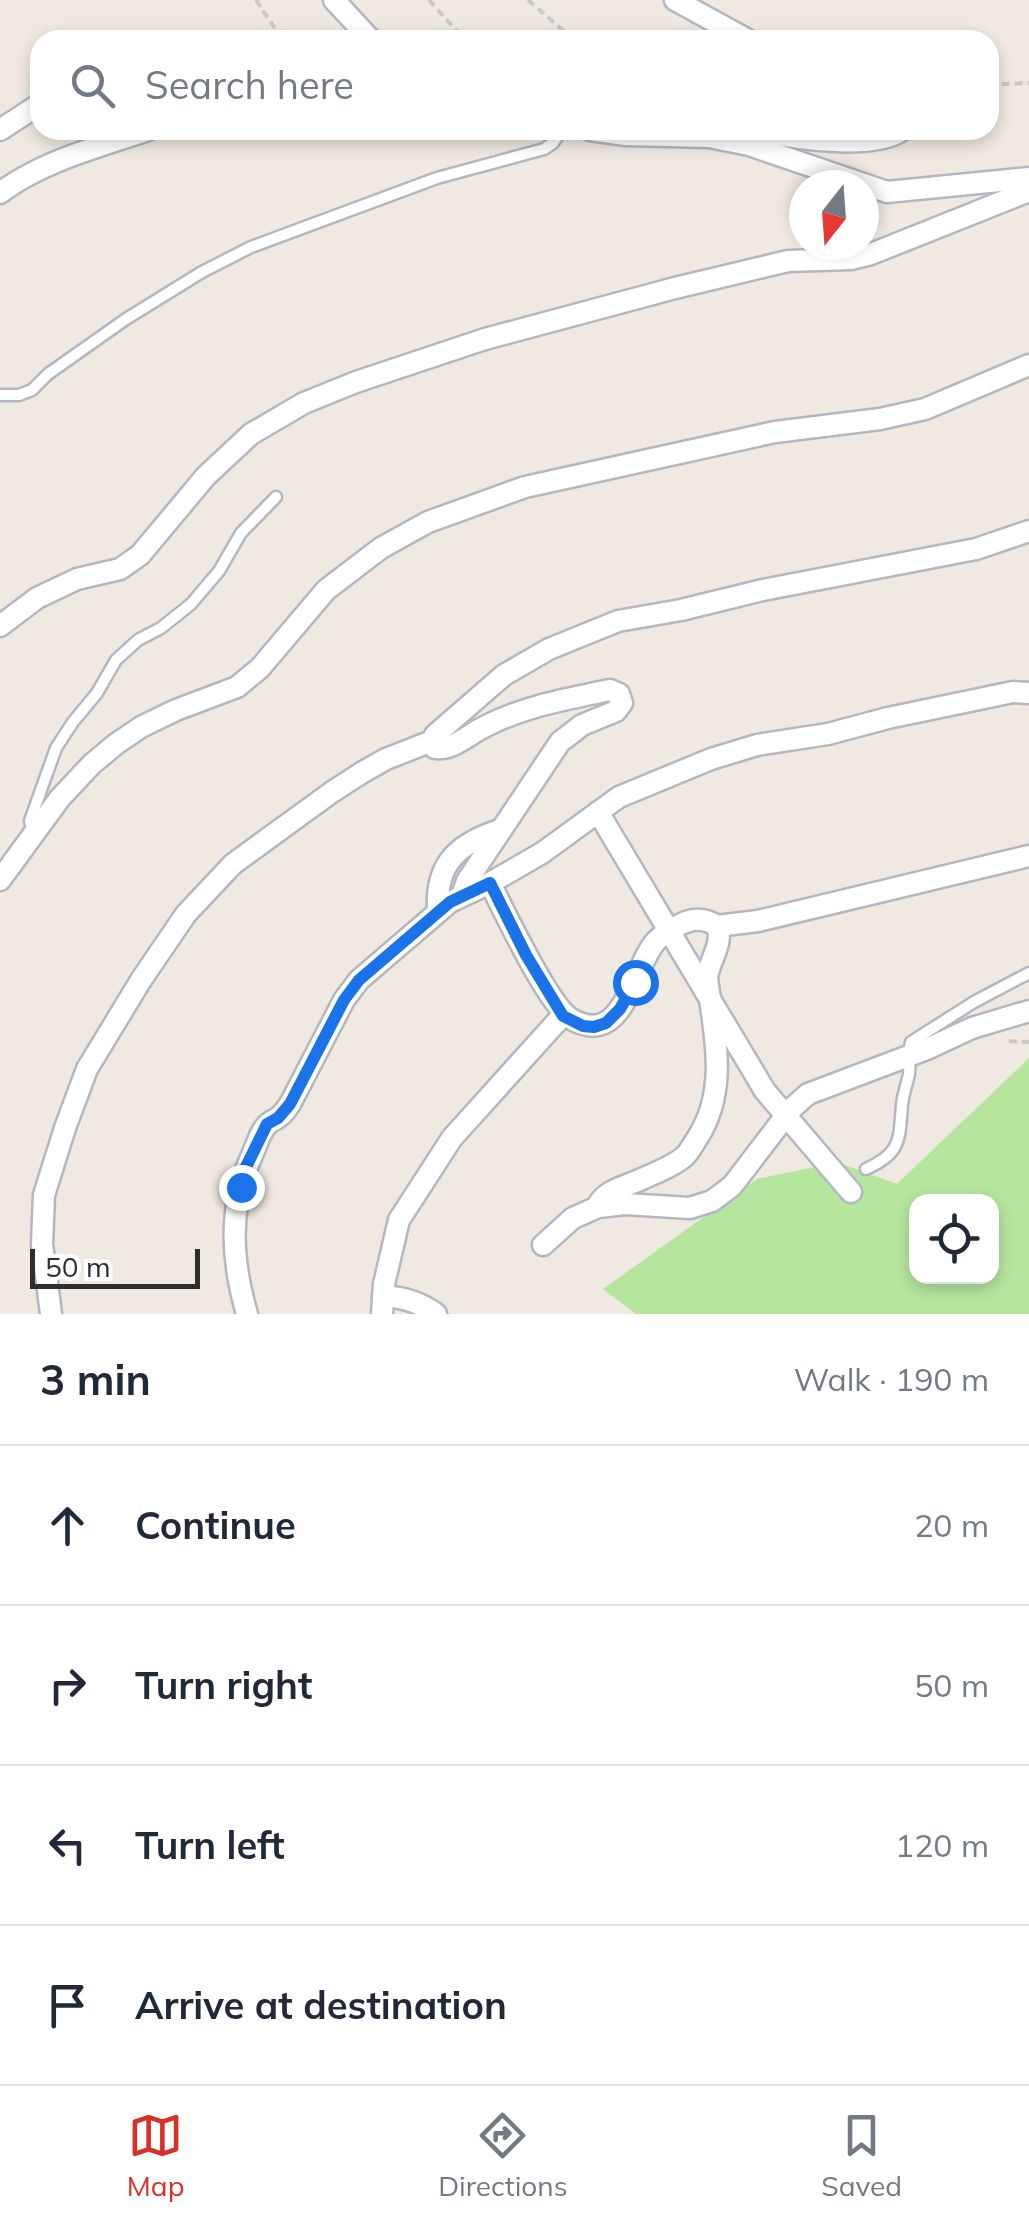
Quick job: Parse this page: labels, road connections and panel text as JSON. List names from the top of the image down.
{
  "scale_bar": "50 m",
  "north": "bottom",
  "page": {
    "search": "Search here",
    "scale": "50 m",
    "heading": ["3 min", "Walk · 190 m"],
    "list": [
      ["Continue", "20 m"],
      ["Turn right", "50 m"],
      ["Turn left", "120 m"],
      "Arrive at destination"
    ],
    "nav": ["Map", "Directions", "Saved"]
  }
}
